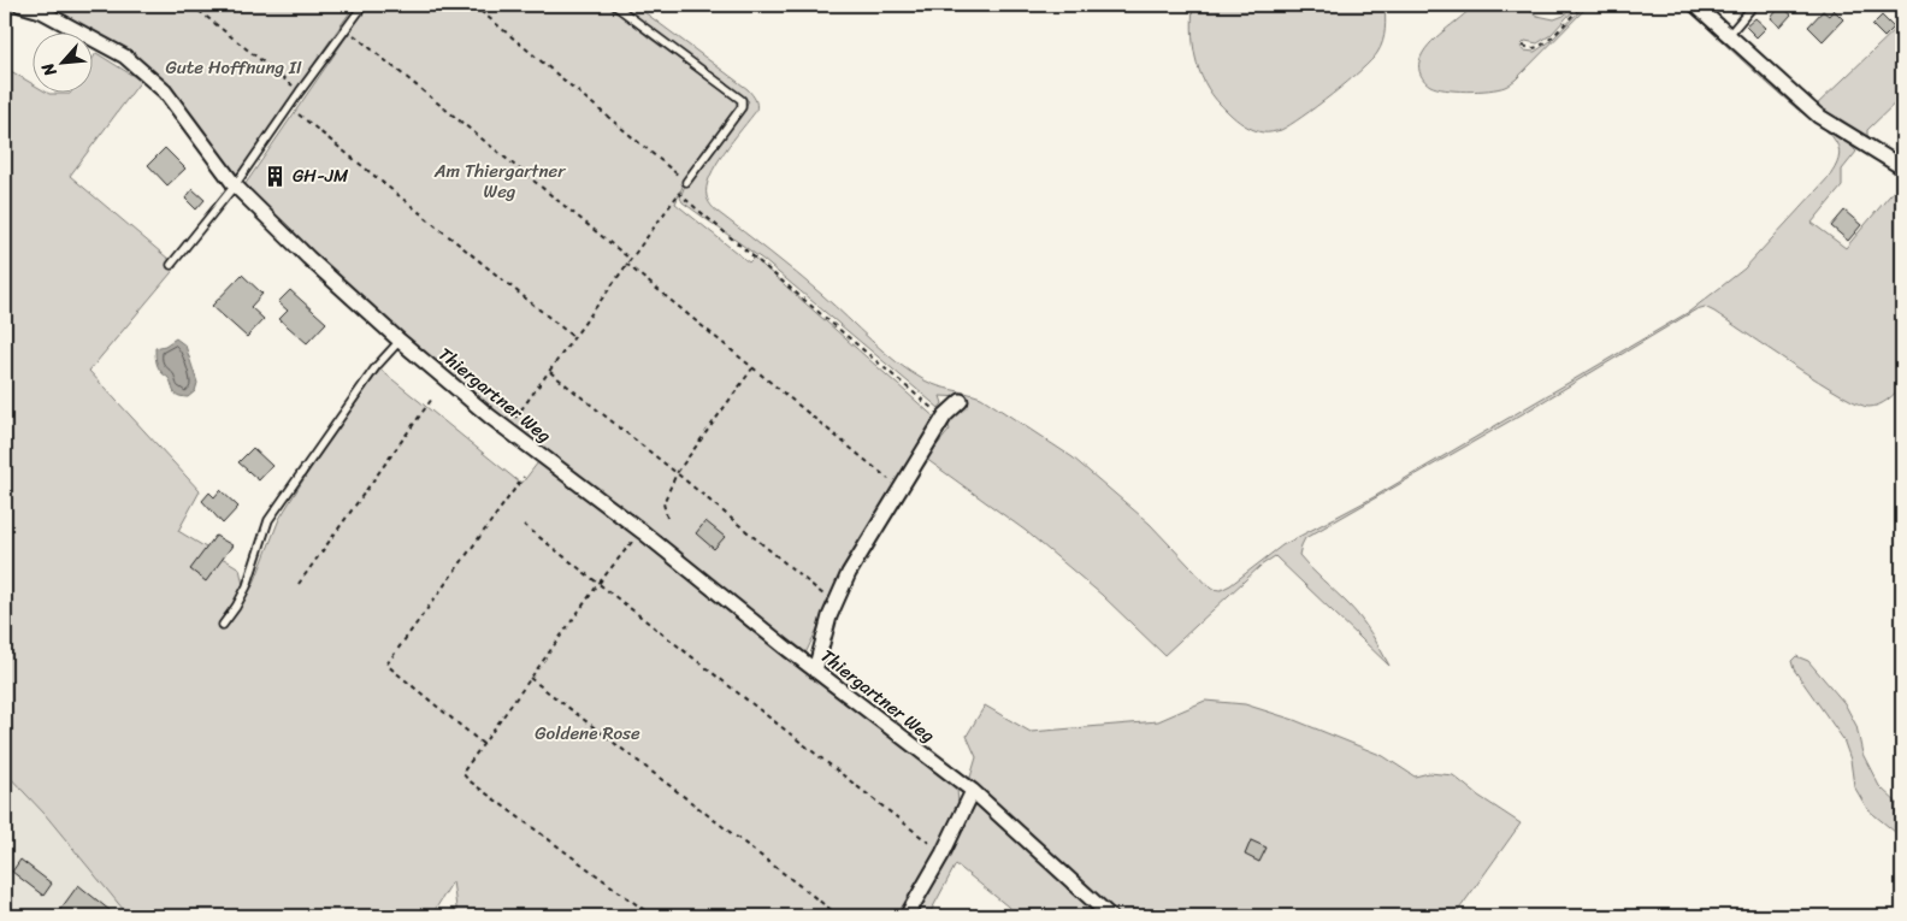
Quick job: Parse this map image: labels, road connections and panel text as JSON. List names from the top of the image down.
{
  "streets": {
    "street": ["Thiergartner Weg"]
  },
  "parks": ["Gute Hoffnung II", "Am Thiergartner Weg", "Goldene Rose"],
  "places": {
    "building": ["GH-JM"]
  },
  "north": "bottom left"
}
